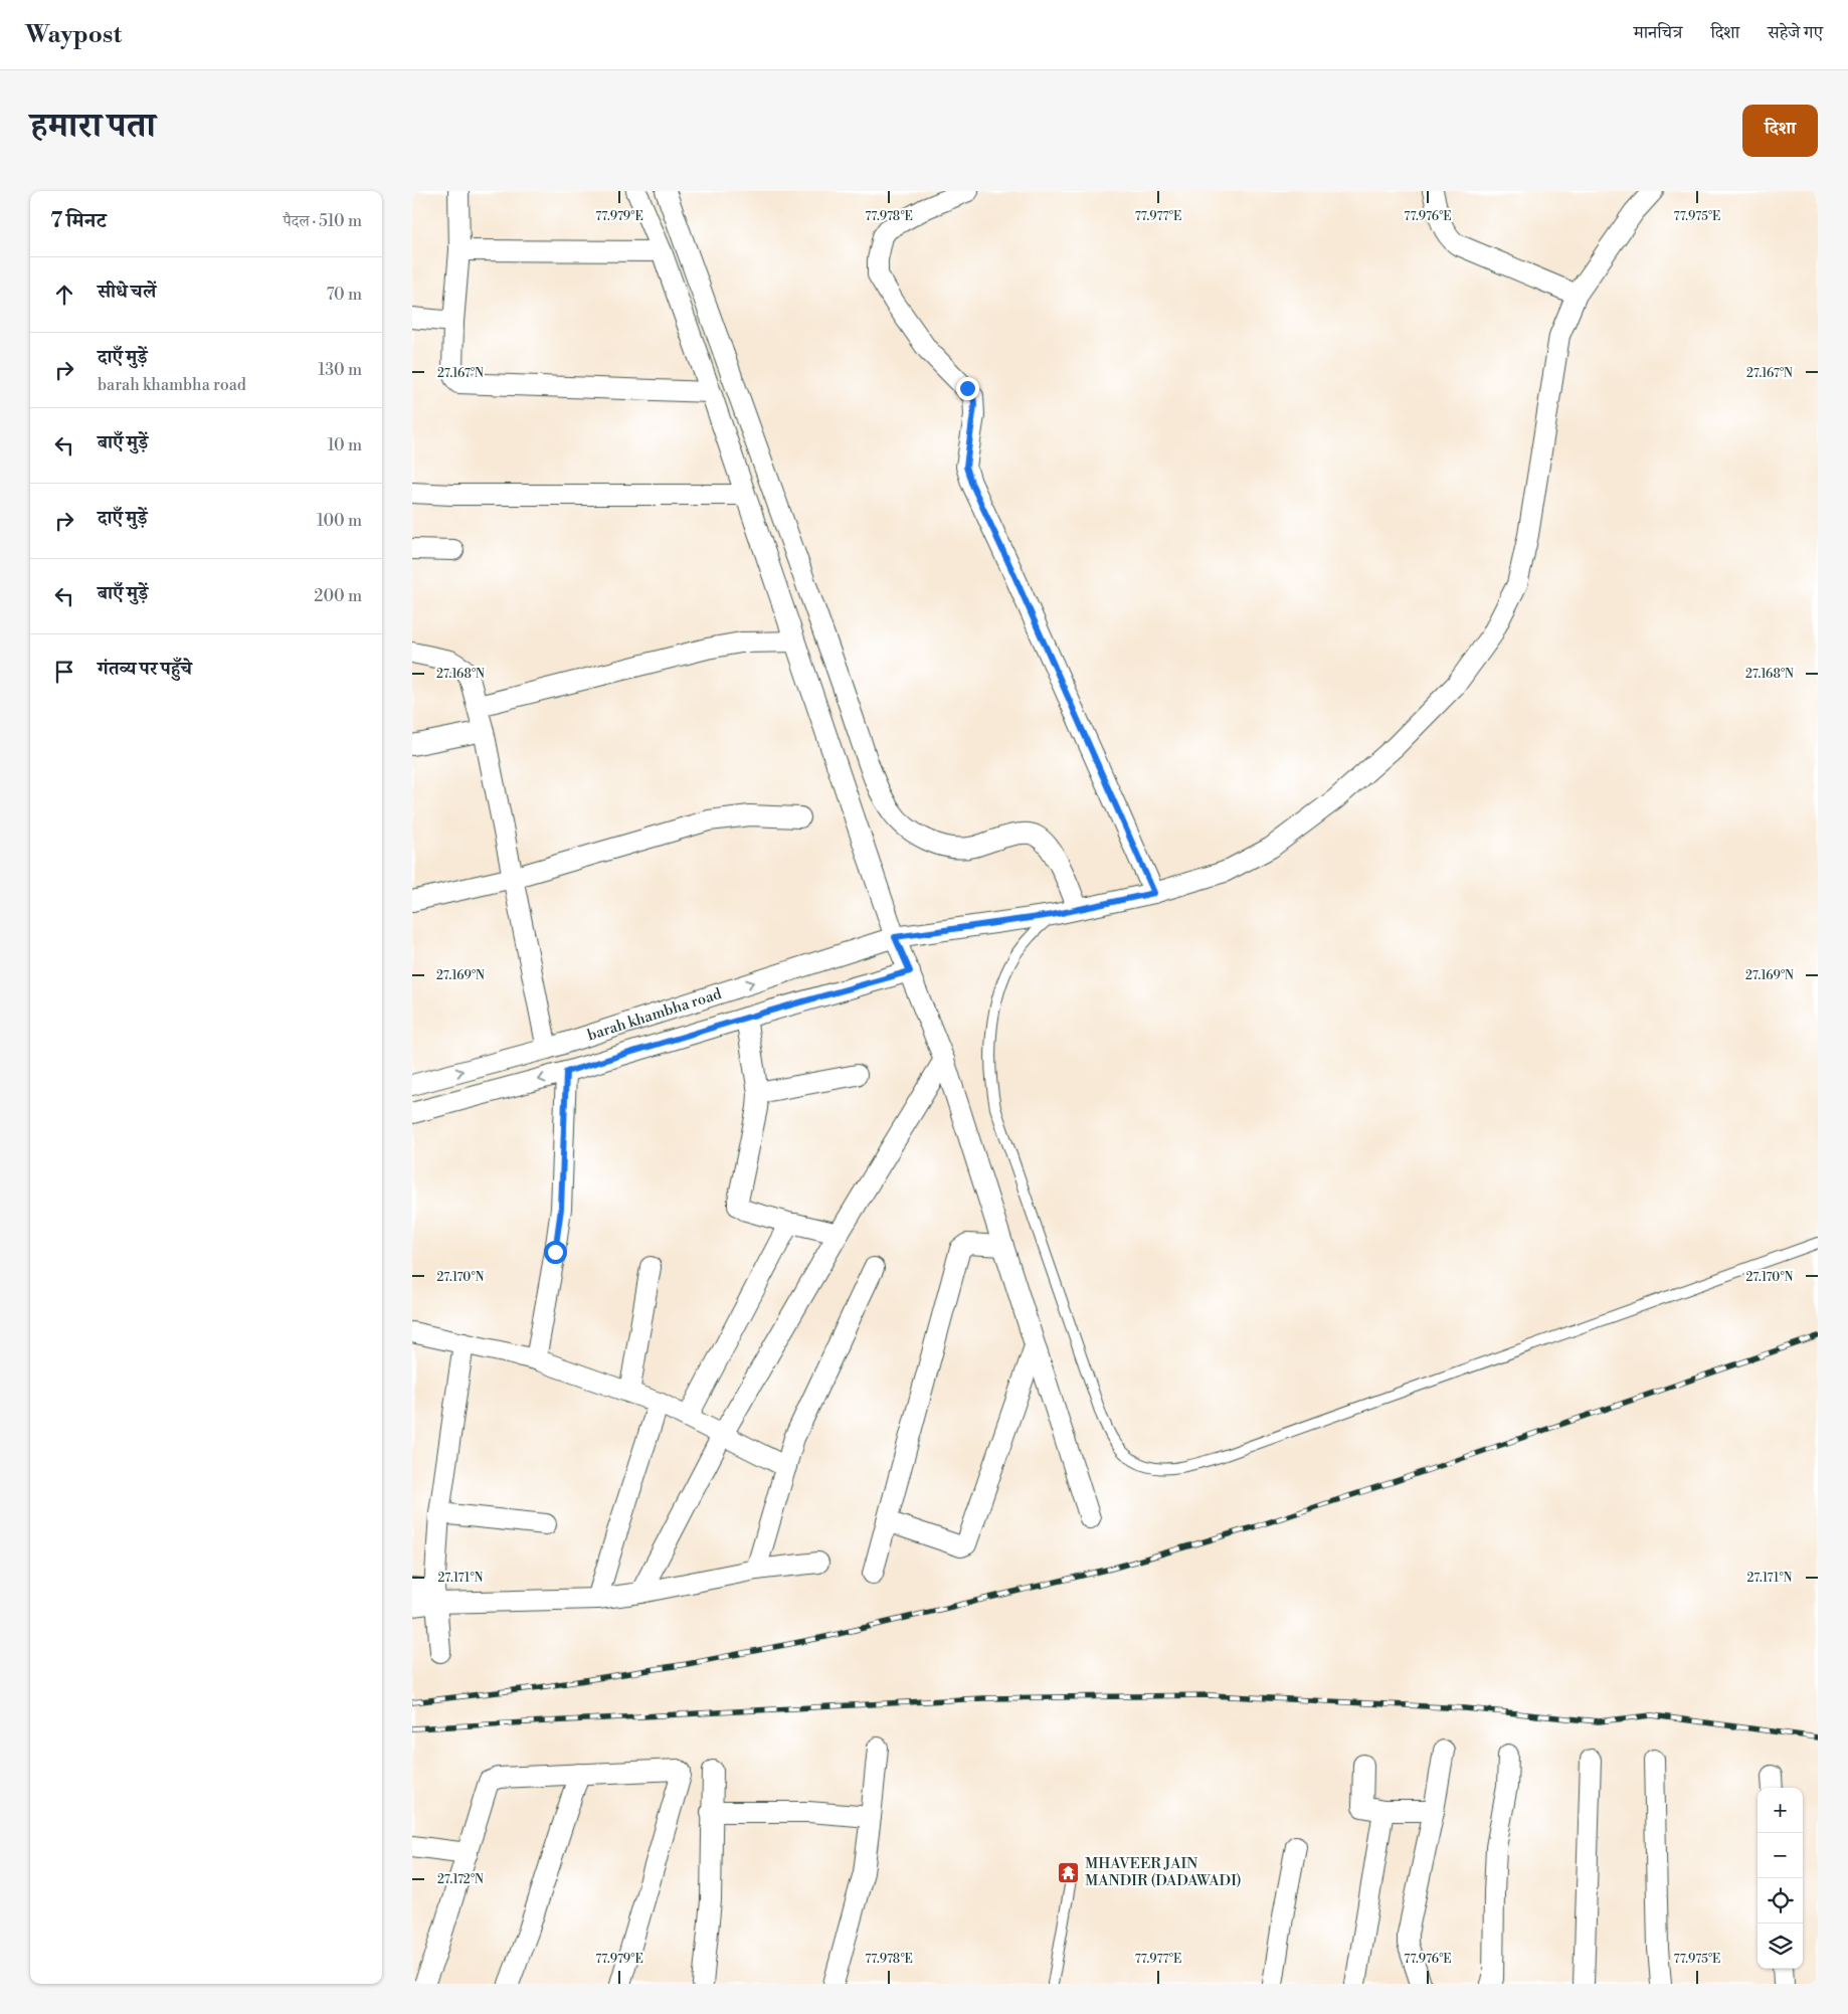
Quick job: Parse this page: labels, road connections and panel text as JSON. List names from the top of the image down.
{
  "streets": {
    "street": ["barah khambha road"]
  },
  "places": {
    "temple": ["MHAVEER JAIN MANDIR (DADAWADI)"]
  },
  "page": {
    "header": "Waypost",
    "nav": ["मानचित्र", "दिशा", "सहेजे गए"],
    "title": "हमारा पता",
    "buttons": "दिशा",
    "heading": ["7 मिनट", "पैदल · 510 m"],
    "list": [
      ["सीधे चलें", "70 m"],
      ["दाएँ मुड़ें", "barah khambha road", "130 m"],
      ["बाएँ मुड़ें", "10 m"],
      ["दाएँ मुड़ें", "100 m"],
      ["बाएँ मुड़ें", "200 m"],
      "गंतव्य पर पहुँचे"
    ],
    "map_buttons": ["+", "−"]
  },
  "coordinates": [
    "77.979°E",
    "77.978°E",
    "77.977°E",
    "77.976°E",
    "77.975°E",
    "27.167°N",
    "27.168°N",
    "27.169°N",
    "27.170°N",
    "27.171°N",
    "27.172°N"
  ]
}
